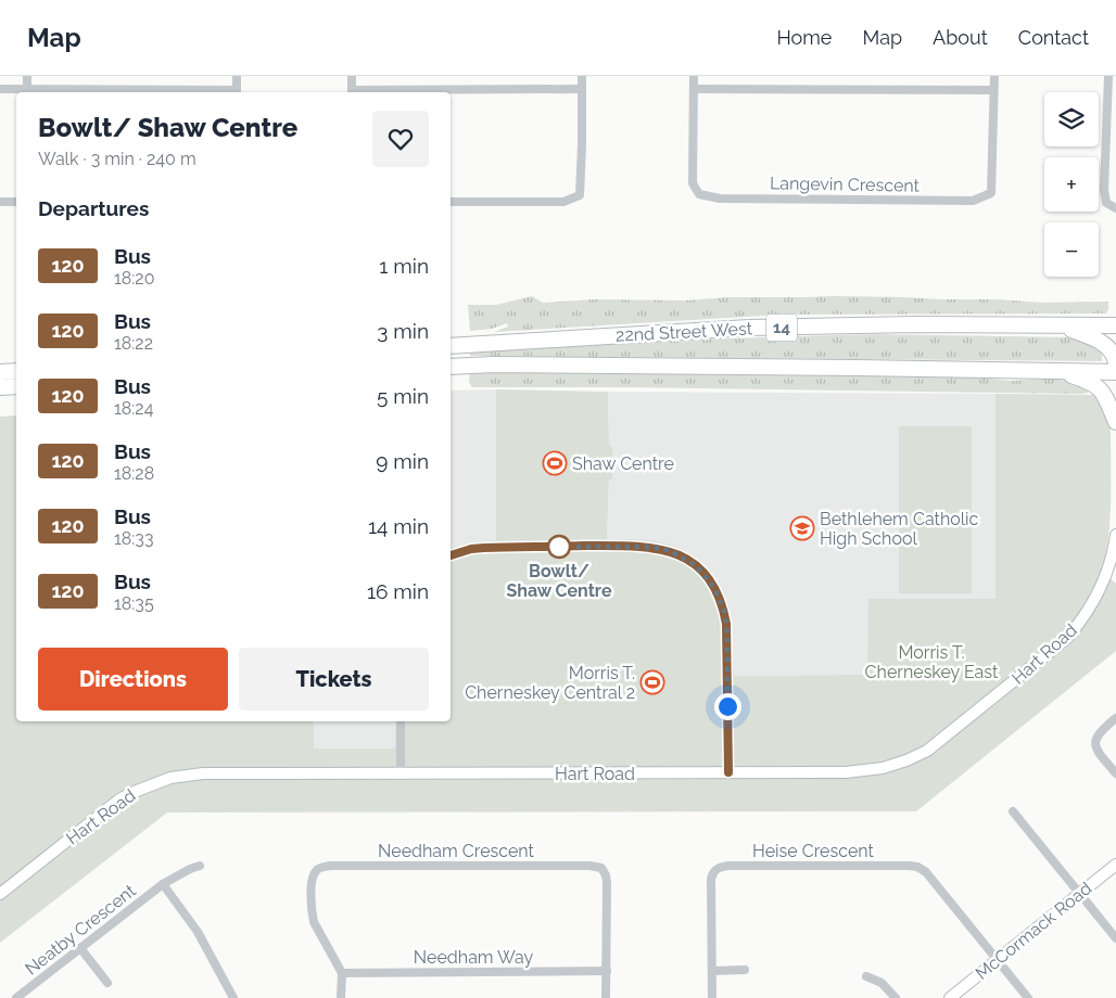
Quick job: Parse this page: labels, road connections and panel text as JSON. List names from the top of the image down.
{
  "streets": {
    "highway": ["14", "22nd Street West"],
    "street": [
      "Langevin Crescent",
      "Hart Road",
      "Needham Crescent",
      "Heise Crescent",
      "Neatby Crescent",
      "McCormack Road",
      "Needham Way"
    ]
  },
  "crossings": [
    ["Needham Crescent", "Needham Way"],
    ["Heise Crescent", "McCormack Road"]
  ],
  "parks": ["Morris T. Cherneskey East"],
  "places": {
    "sports": ["Shaw Centre", "Morris T. Cherneskey Central 2"],
    "school or university": ["Bethlehem Catholic High School"],
    "other": ["Bowlt/ Shaw Centre"]
  },
  "lines": ["bus line 120"],
  "page": {
    "header": "Map",
    "nav": [
      "Home",
      "Map",
      "About",
      "Contact"
    ],
    "map_buttons": ["+", "−"],
    "heading": [
      ["Bowlt/ Shaw Centre", "Walk · 3 min · 240 m"],
      "Departures"
    ],
    "list": [
      {
        "mark": "120",
        "name": "Bus",
        "note": "18:20",
        "value": "1 min"
      },
      {
        "mark": "120",
        "name": "Bus",
        "note": "18:22",
        "value": "3 min"
      },
      {
        "mark": "120",
        "name": "Bus",
        "note": "18:24",
        "value": "5 min"
      },
      {
        "mark": "120",
        "name": "Bus",
        "note": "18:28",
        "value": "9 min"
      },
      {
        "mark": "120",
        "name": "Bus",
        "note": "18:33",
        "value": "14 min"
      },
      {
        "mark": "120",
        "name": "Bus",
        "note": "18:35",
        "value": "16 min"
      }
    ],
    "buttons": ["Directions", "Tickets"]
  }
}
